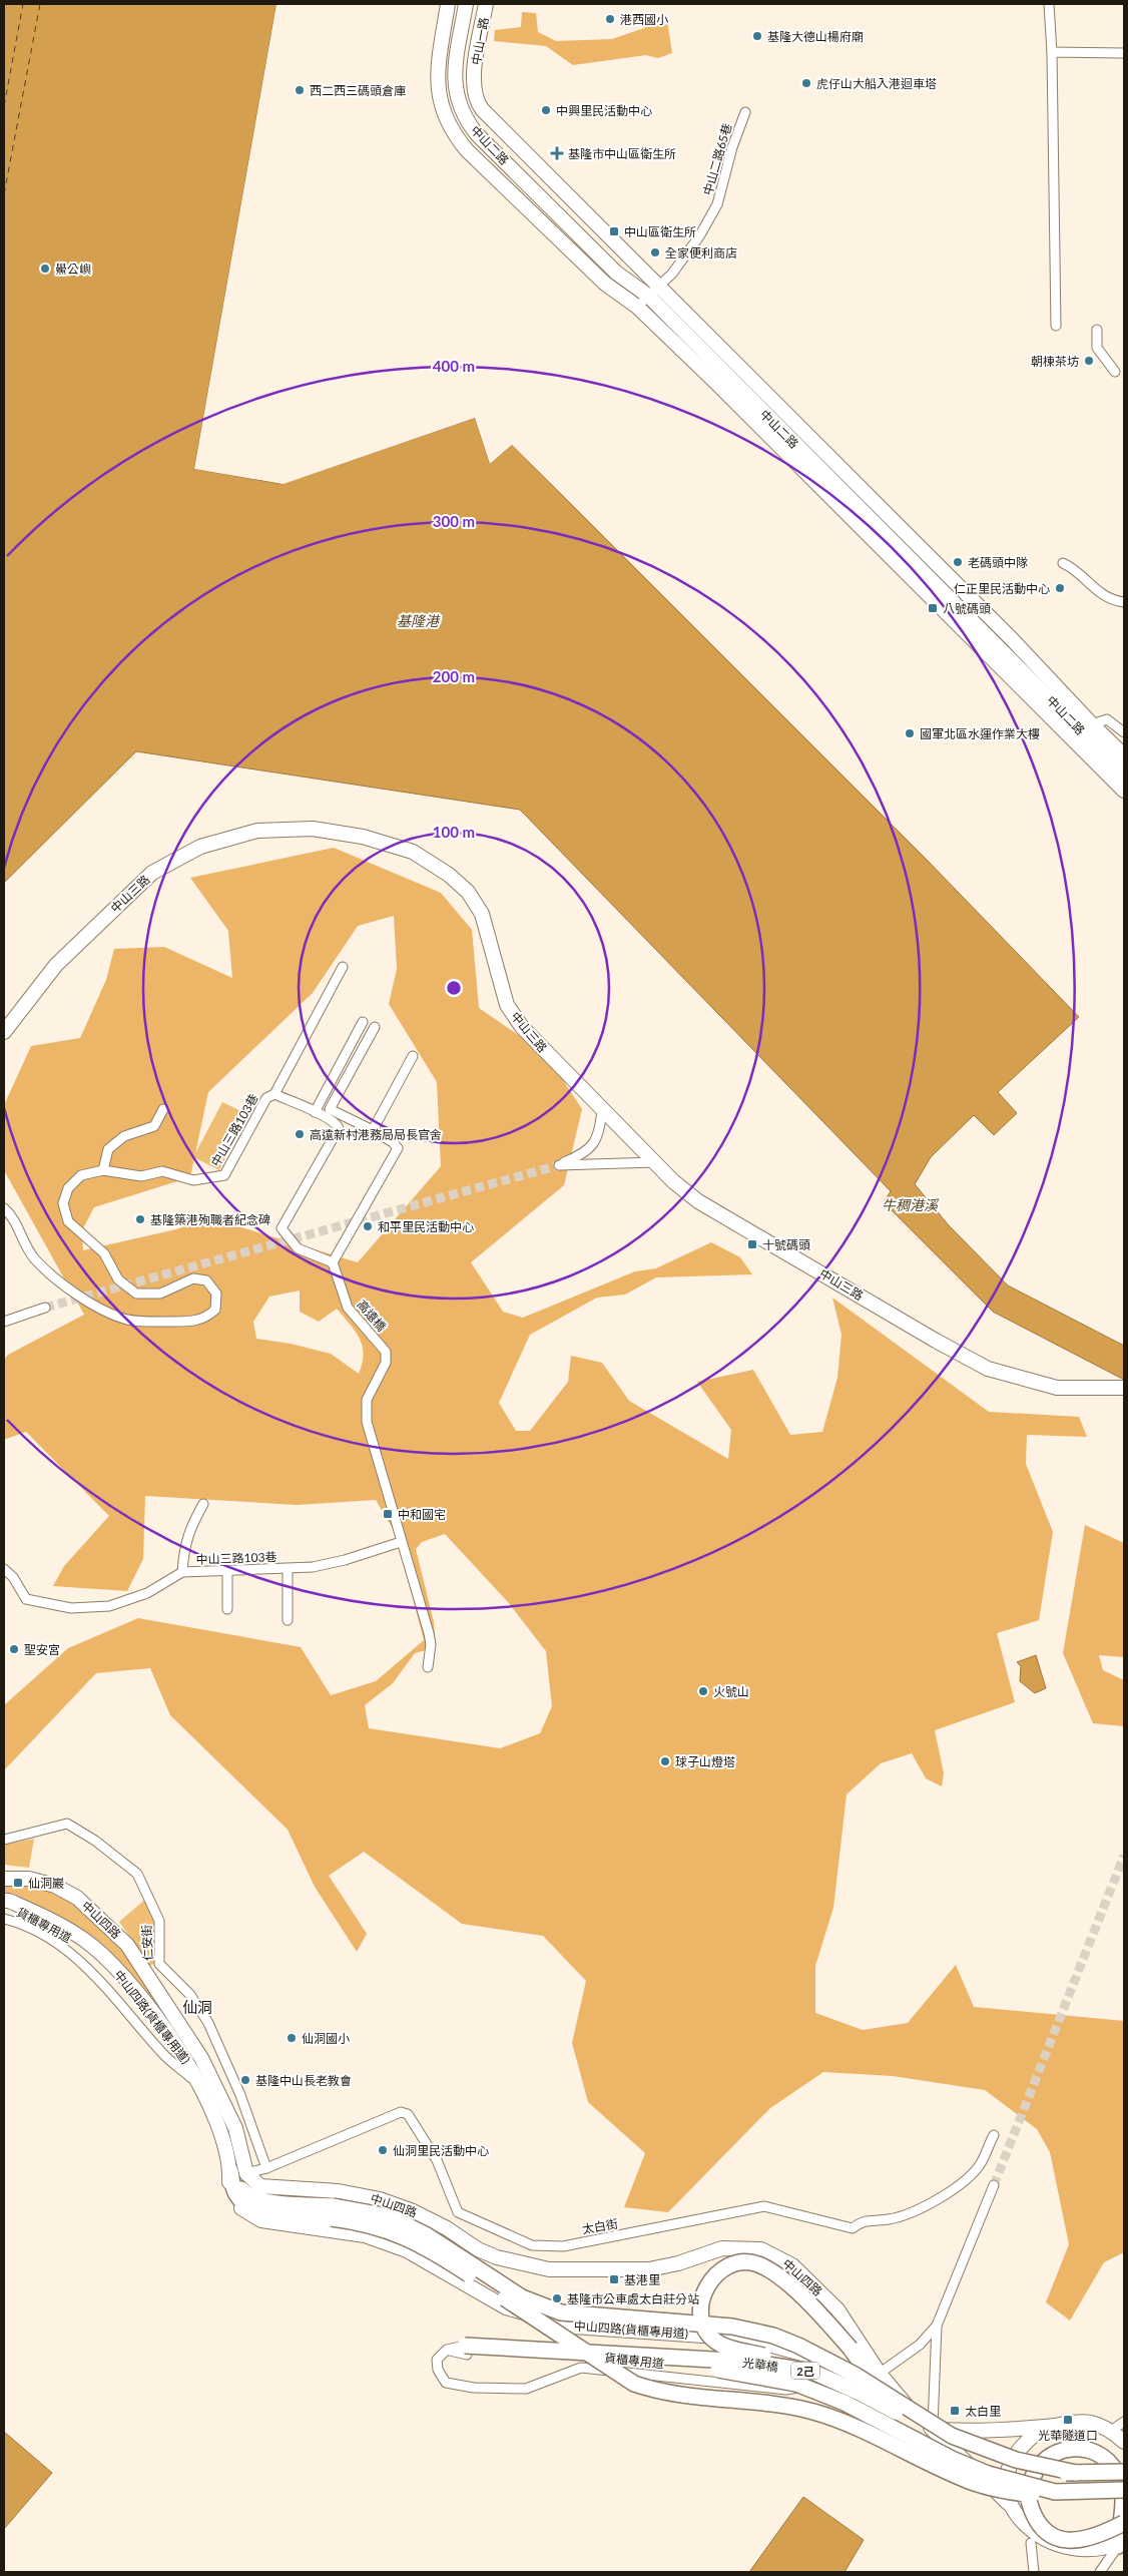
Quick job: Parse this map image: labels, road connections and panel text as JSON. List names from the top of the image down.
{
  "streets": {
    "main road": ["光華橋", "2己"],
    "street": [
      "中山一路",
      "中山二路",
      "中山二路65巷",
      "中山三路",
      "中山三路103巷",
      "高遠橋",
      "中山四路",
      "貨櫃專用道",
      "仁安街",
      "中山四路(貨櫃專用道)",
      "太白街"
    ]
  },
  "crossings": [
    ["中山一路", "中山二路"],
    ["中山二路", "中山二路65巷"],
    ["中山三路103巷", "高遠橋"],
    ["中山四路", "貨櫃專用道"],
    ["中山四路", "中山四路(貨櫃專用道)"],
    ["中山四路", "太白街"],
    ["貨櫃專用道", "中山四路(貨櫃專用道)"],
    ["貨櫃專用道", "光華橋"],
    ["仁安街", "太白街"]
  ],
  "districts": ["仙洞"],
  "water": ["基隆港", "牛稠港溪"],
  "places": {
    "other": [
      "港西國小",
      "基隆大德山楊府廟",
      "虎仔山大船入港迴車塔",
      "西二西三碼頭倉庫",
      "中興里民活動中心",
      "全家便利商店",
      "鱟公嶼",
      "朝棟茶坊",
      "老碼頭中隊",
      "仁正里民活動中心",
      "國軍北區水運作業大樓",
      "高遠新村港務局局長官舍",
      "基隆築港殉職者紀念碑",
      "和平里民活動中心",
      "聖安宮",
      "火號山",
      "球子山燈塔",
      "仙洞國小",
      "基隆中山長老教會",
      "仙洞里民活動中心",
      "基隆市公車處太白莊分站"
    ],
    "health": ["基隆市中山區衛生所"],
    "transit": [
      "中山區衛生所",
      "八號碼頭",
      "十號碼頭",
      "中和國宅",
      "仙洞巖",
      "基港里",
      "太白里",
      "光華隧道口"
    ]
  },
  "rings": [
    "400 m",
    "300 m",
    "200 m",
    "100 m"
  ]
}
